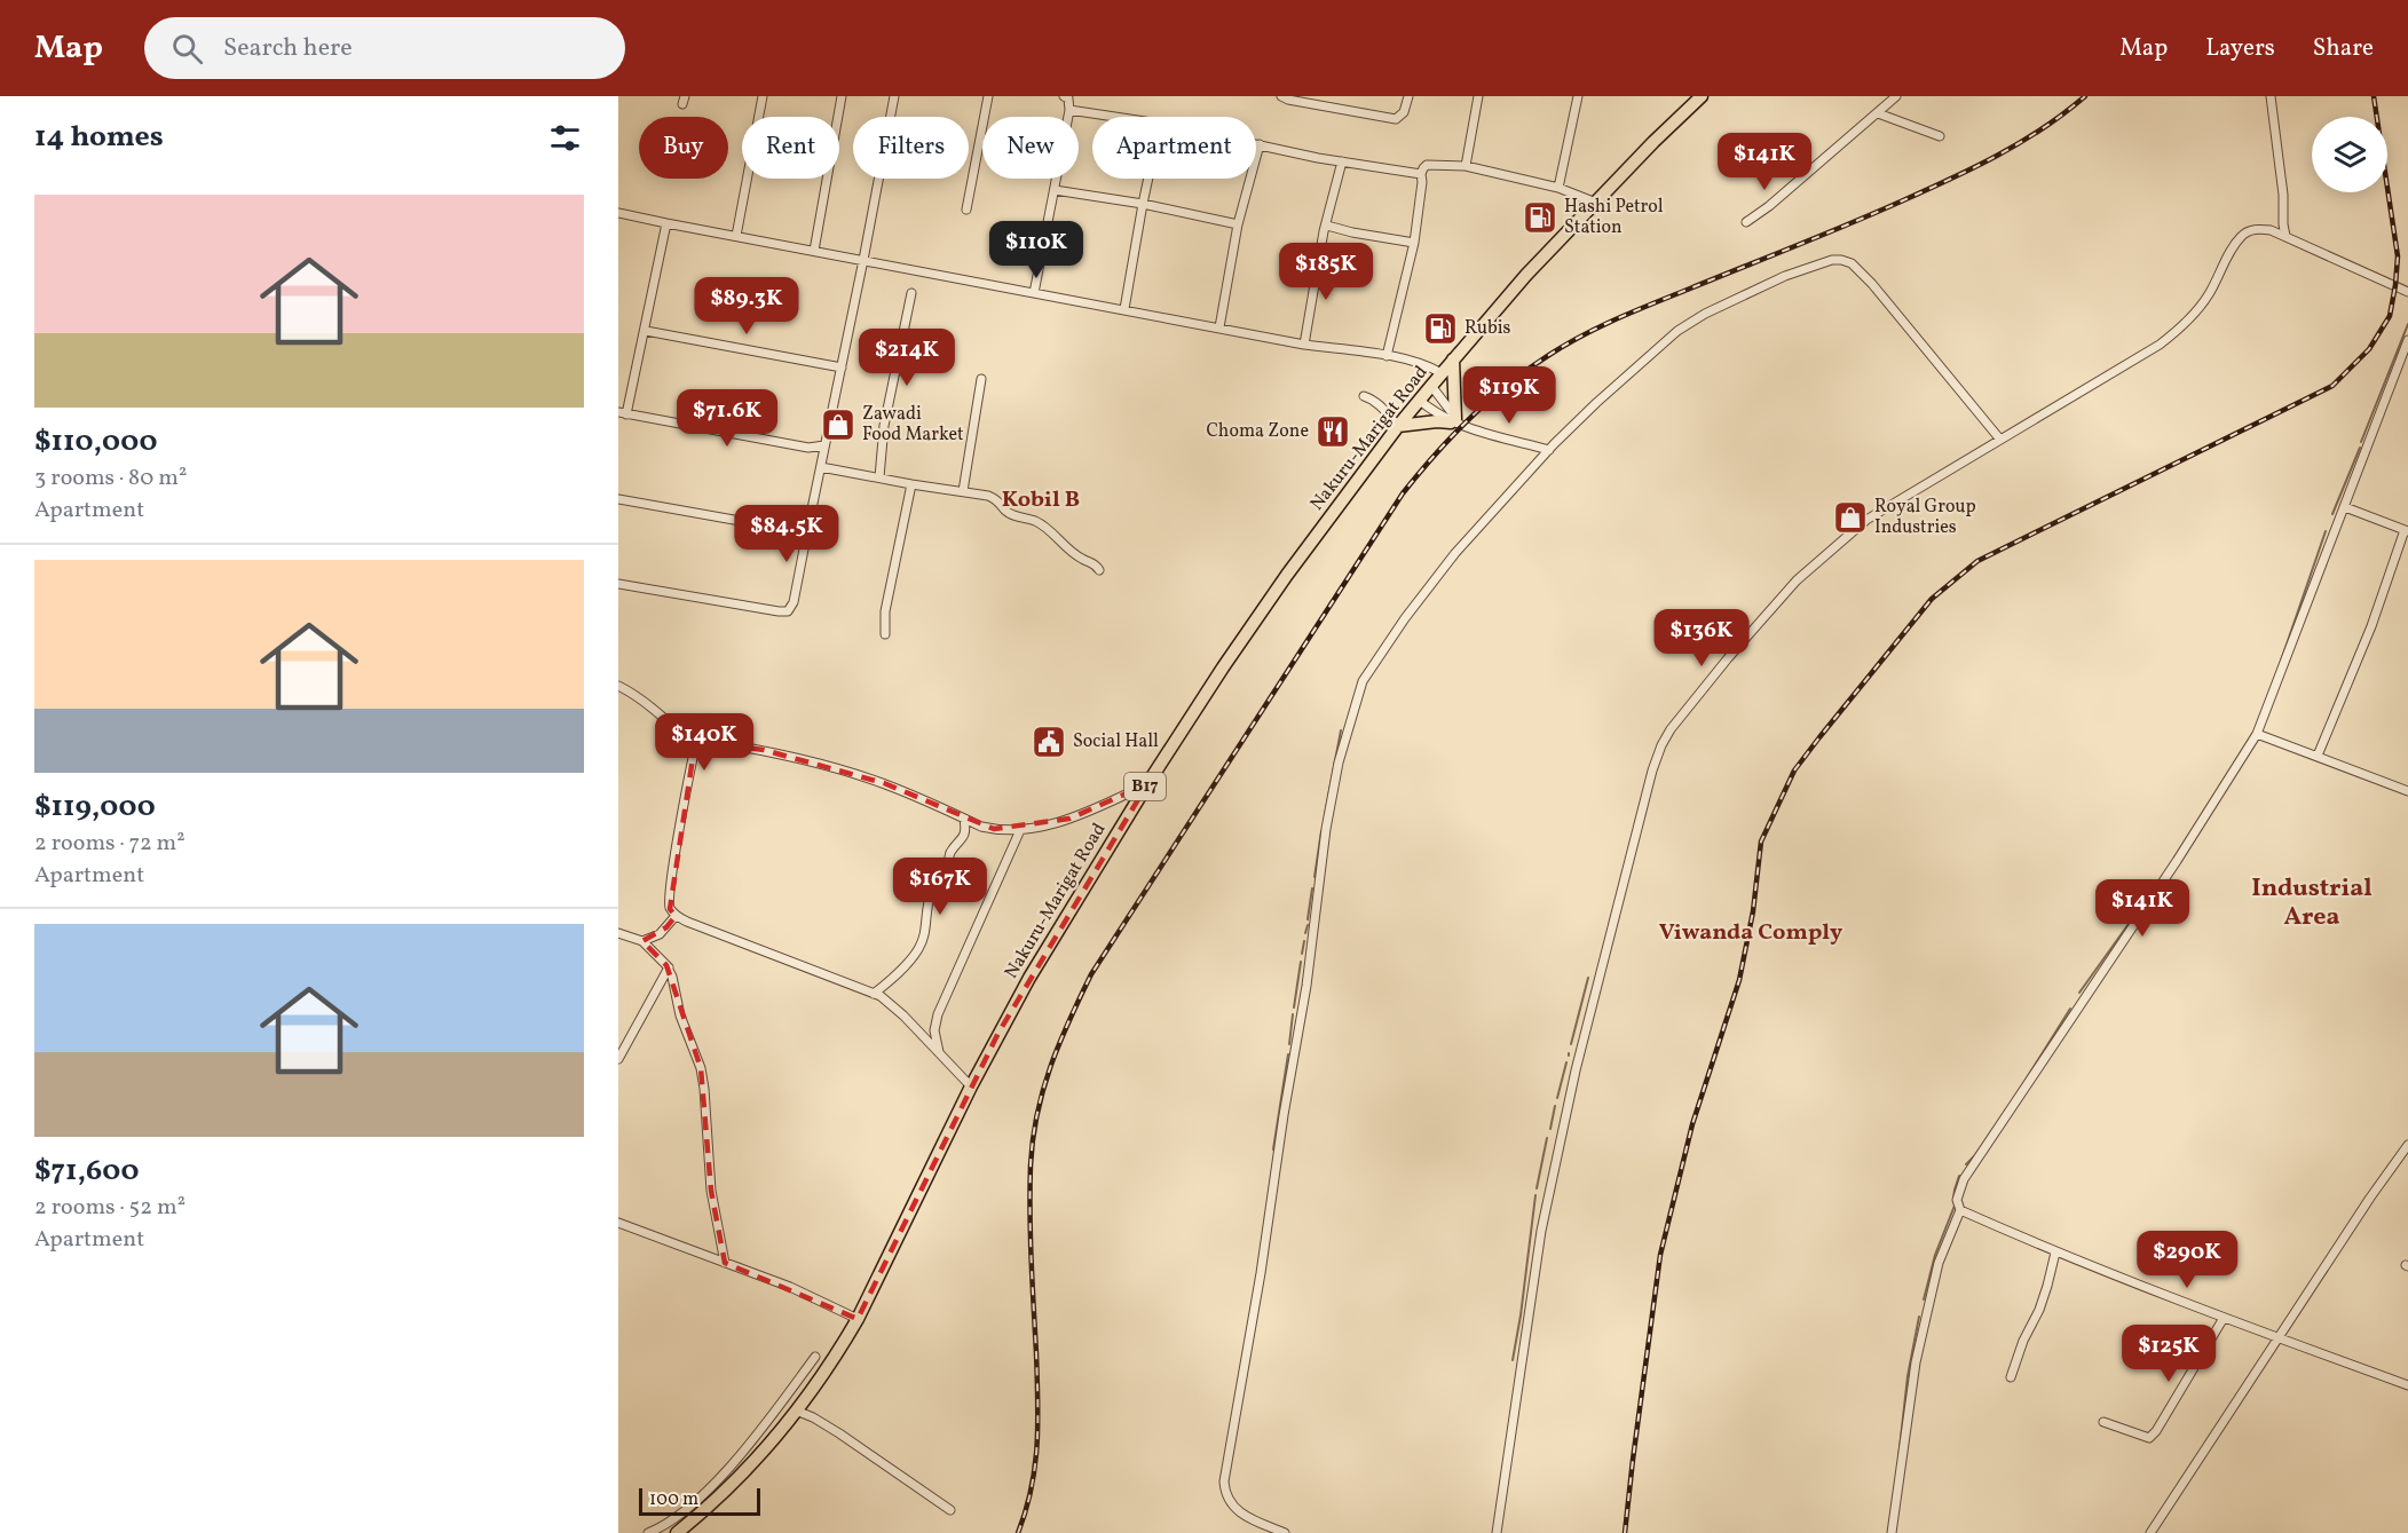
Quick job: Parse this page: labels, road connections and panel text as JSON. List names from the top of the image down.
{
  "streets": {
    "main road": ["Nakuru-Marigat Road", "B17"]
  },
  "districts": ["Kobil B", "Industrial Area", "Viwanda Comply"],
  "places": {
    "fuel station": ["Hashi Petrol Station", "Rubis"],
    "shop": ["Zawadi Food Market", "Royal Group Industries"],
    "restaurant": ["Choma Zone"],
    "public building": ["Social Hall"]
  },
  "scale_bar": "100 m",
  "page": {
    "header": "Map",
    "search": "Search here",
    "nav": ["Map", "Layers", "Share"],
    "heading": "14 homes",
    "chip": [
      "Buy",
      "Rent",
      "Filters",
      "New",
      "Apartment"
    ],
    "price": [
      "$141K",
      "$110K",
      "$185K",
      "$89.3K",
      "$214K",
      "$119K",
      "$71.6K",
      "$84.5K",
      "$136K",
      "$140K",
      "$167K",
      "$141K",
      "$290K",
      "$125K"
    ],
    "list": [
      {
        "name": "$110,000",
        "note": "3 rooms · 80 m² · Apartment"
      },
      {
        "name": "$119,000",
        "note": "2 rooms · 72 m² · Apartment"
      },
      {
        "name": "$71,600",
        "note": "2 rooms · 52 m² · Apartment"
      }
    ],
    "scale": "100 m"
  }
}
